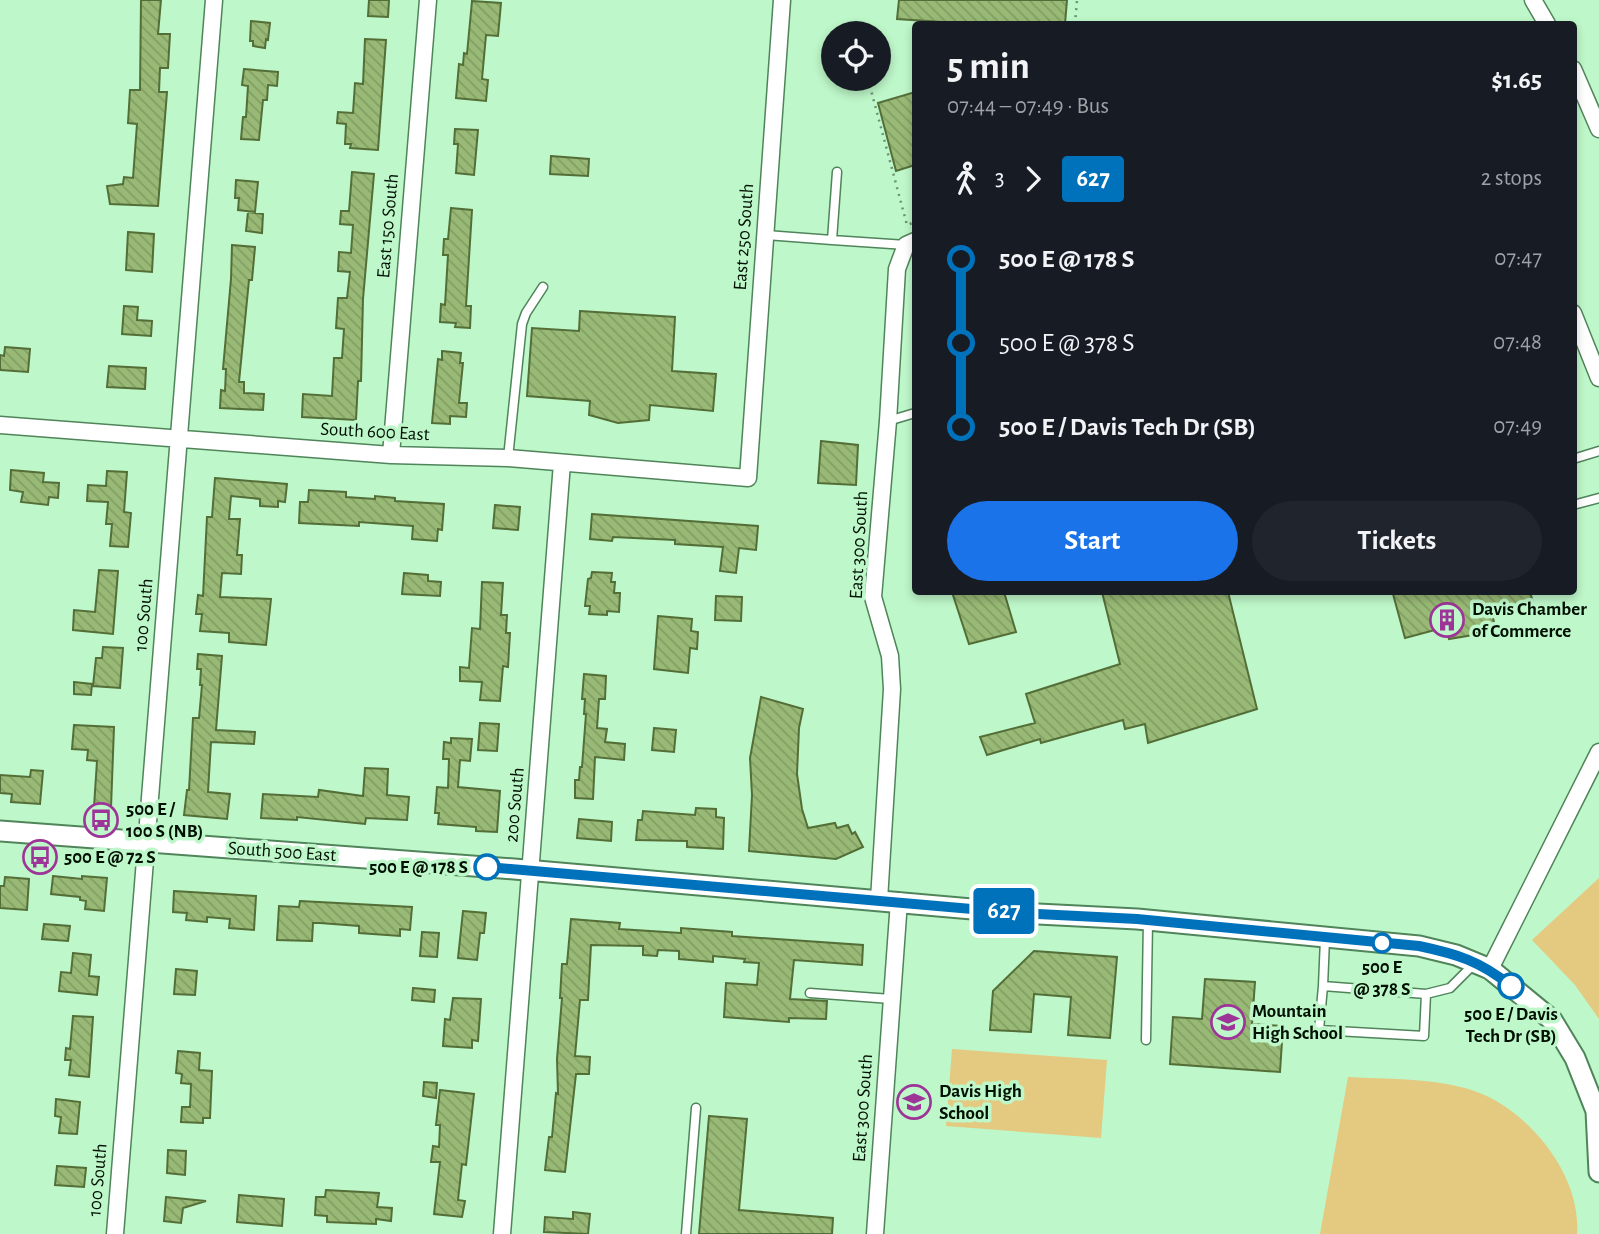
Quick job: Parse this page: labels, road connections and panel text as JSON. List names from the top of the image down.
{
  "streets": {
    "street": [
      "East 150 South",
      "East 250 South",
      "South 600 East",
      "East 300 South",
      "100 South",
      "200 South",
      "South 500 East"
    ]
  },
  "crossings": [
    ["East 150 South", "South 600 East"],
    ["East 250 South", "South 600 East"],
    ["South 600 East", "100 South"],
    ["South 600 East", "200 South"],
    ["East 300 South", "South 500 East"],
    ["100 South", "South 500 East"],
    ["200 South", "South 500 East"]
  ],
  "places": {
    "building": ["Davis Chamber of Commerce"],
    "bus stop": ["500 E / 100 S (NB)", "500 E @ 72 S"],
    "other": ["500 E @ 178 S", "500 E @ 378 S", "500 E / Davis Tech Dr (SB)"],
    "school or university": ["Mountain High School", "Davis High School"]
  },
  "lines": ["bus line 627"],
  "page": {
    "on_map": "627",
    "heading": ["5 min", "07:44 – 07:49 · Bus", "$1.65"],
    "legs": ["3", "627", "2 stops"],
    "list": [
      {
        "name": "500 E @ 178 S",
        "value": "07:47"
      },
      {
        "name": "500 E @ 378 S",
        "value": "07:48"
      },
      {
        "name": "500 E / Davis Tech Dr (SB)",
        "value": "07:49"
      }
    ],
    "buttons": ["Start", "Tickets"]
  }
}
